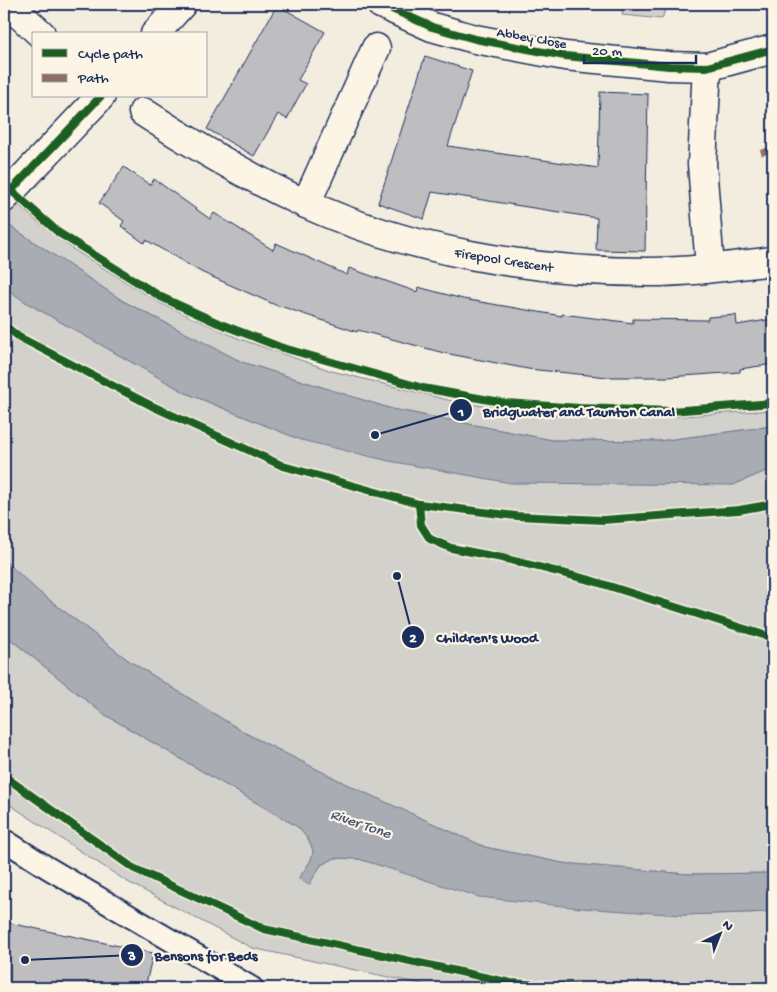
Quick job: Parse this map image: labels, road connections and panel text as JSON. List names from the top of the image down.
{
  "streets": {
    "street": ["Abbey Close", "Firepool Crescent"]
  },
  "water": ["River Tone"],
  "places": ["Bridgwater and Taunton Canal", "Children's Wood", "Bensons for Beds"],
  "legend": ["Cycle path", "Path"],
  "scale_bar": "20 m",
  "north": "top right"
}
